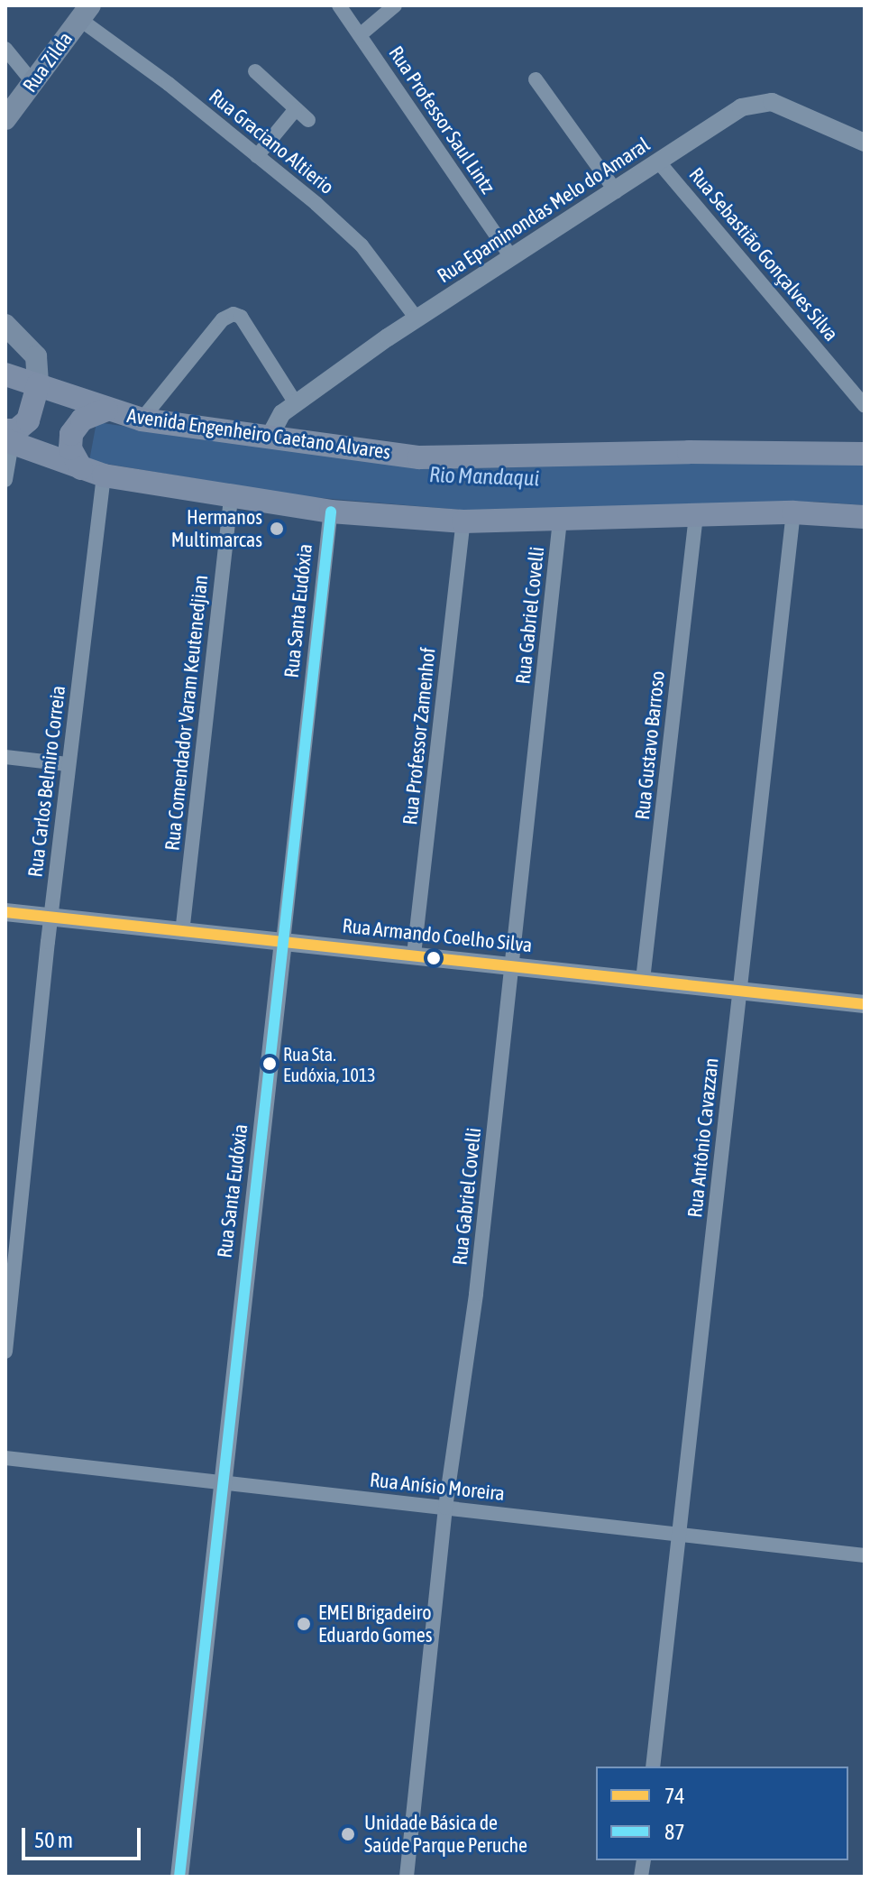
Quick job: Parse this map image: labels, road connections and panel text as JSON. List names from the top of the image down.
{
  "streets": {
    "main road": ["Rua Zilda", "Avenida Engenheiro Caetano Alvares"],
    "street": [
      "Rua Professor Saul Lintz",
      "Rua Graciano Altierio",
      "Rua Epaminondas Melo do Amaral",
      "Rua Sebastião Gonçalves Silva",
      "Rua Santa Eudóxia",
      "Rua Gabriel Covelli",
      "Rua Comendador Varam Keutenedjian",
      "Rua Professor Zamenhof",
      "Rua Gustavo Barroso",
      "Rua Carlos Belmiro Correia",
      "Rua Armando Coelho Silva",
      "Rua Antônio Cavazzan",
      "Rua Anísio Moreira"
    ]
  },
  "crossings": [
    ["Rua Zilda", "Rua Graciano Altierio"],
    ["Rua Professor Saul Lintz", "Rua Epaminondas Melo do Amaral"],
    ["Rua Graciano Altierio", "Rua Epaminondas Melo do Amaral"],
    ["Rua Epaminondas Melo do Amaral", "Rua Sebastião Gonçalves Silva"],
    ["Rua Epaminondas Melo do Amaral", "Avenida Engenheiro Caetano Alvares"],
    ["Rua Santa Eudóxia", "Rua Armando Coelho Silva"],
    ["Rua Santa Eudóxia", "Rua Anísio Moreira"],
    ["Rua Gabriel Covelli", "Rua Armando Coelho Silva"],
    ["Rua Gabriel Covelli", "Rua Anísio Moreira"],
    ["Rua Comendador Varam Keutenedjian", "Rua Armando Coelho Silva"],
    ["Rua Professor Zamenhof", "Rua Armando Coelho Silva"],
    ["Rua Gustavo Barroso", "Rua Armando Coelho Silva"],
    ["Rua Carlos Belmiro Correia", "Rua Armando Coelho Silva"],
    ["Rua Armando Coelho Silva", "Rua Antônio Cavazzan"],
    ["Rua Antônio Cavazzan", "Rua Anísio Moreira"]
  ],
  "water": ["Rio Mandaqui"],
  "places": [
    "Hermanos Multimarcas",
    "Rua Sta. Eudóxia, 1013",
    "EMEI Brigadeiro Eduardo Gomes",
    "Unidade Básica de Saúde Parque Peruche"
  ],
  "lines": ["transit line 87", "transit line 74"],
  "legend": ["74", "87"],
  "scale_bar": "50 m"
}
